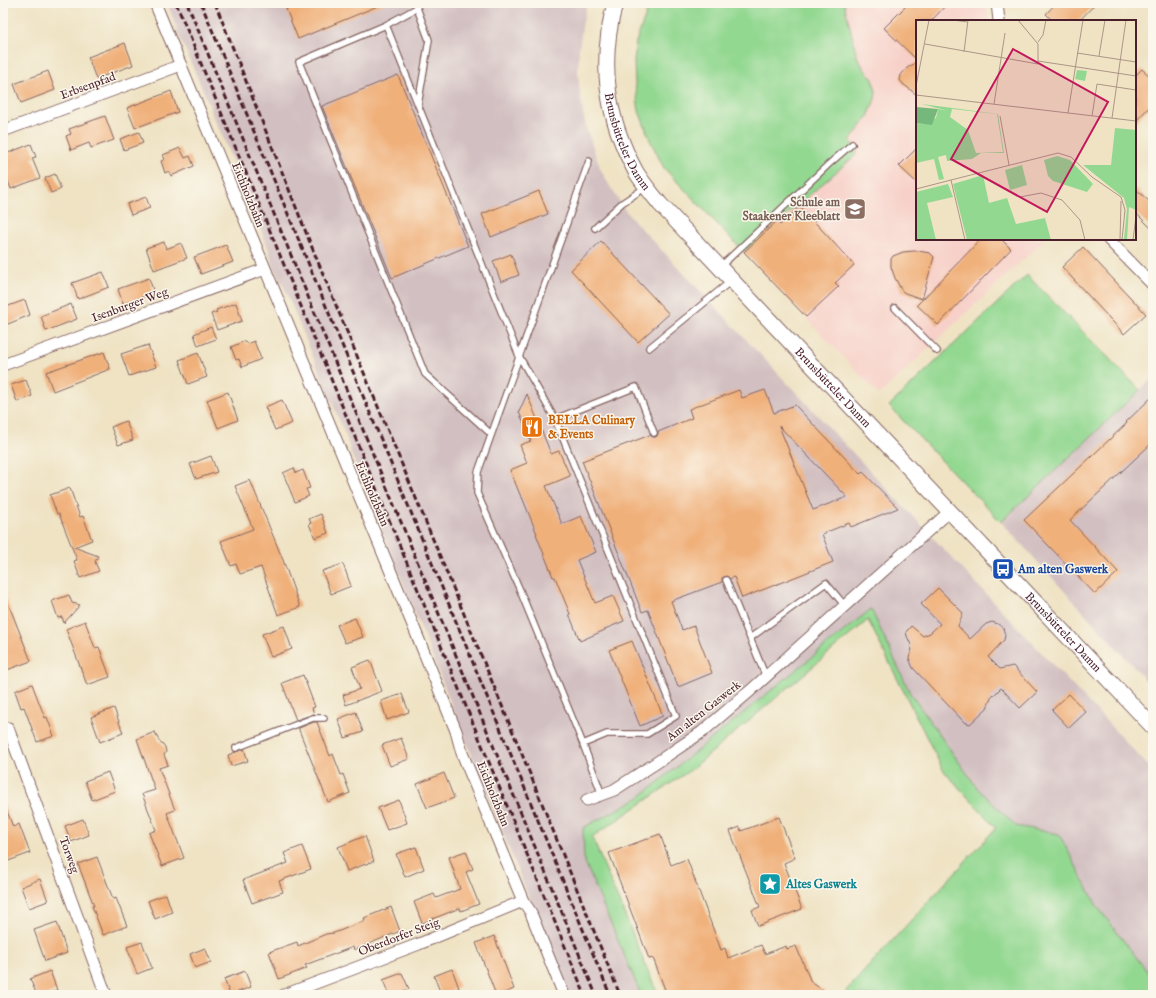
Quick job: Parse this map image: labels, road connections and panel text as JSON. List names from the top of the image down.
{
  "streets": {
    "main road": ["Brunsbütteler Damm"],
    "street": [
      "Erbsenpfad",
      "Eichholzbahn",
      "Isenburger Weg",
      "Am alten Gaswerk",
      "Torweg",
      "Oberdorfer Steig"
    ]
  },
  "crossings": [
    ["Erbsenpfad", "Eichholzbahn"],
    ["Brunsbütteler Damm", "Am alten Gaswerk"],
    ["Eichholzbahn", "Isenburger Weg"],
    ["Eichholzbahn", "Oberdorfer Steig"]
  ],
  "places": {
    "school or university": ["Schule am Staakener Kleeblatt"],
    "restaurant": ["BELLA Culinary & Events"],
    "bus stop": ["Am alten Gaswerk"],
    "place": ["Altes Gaswerk"]
  }
}
